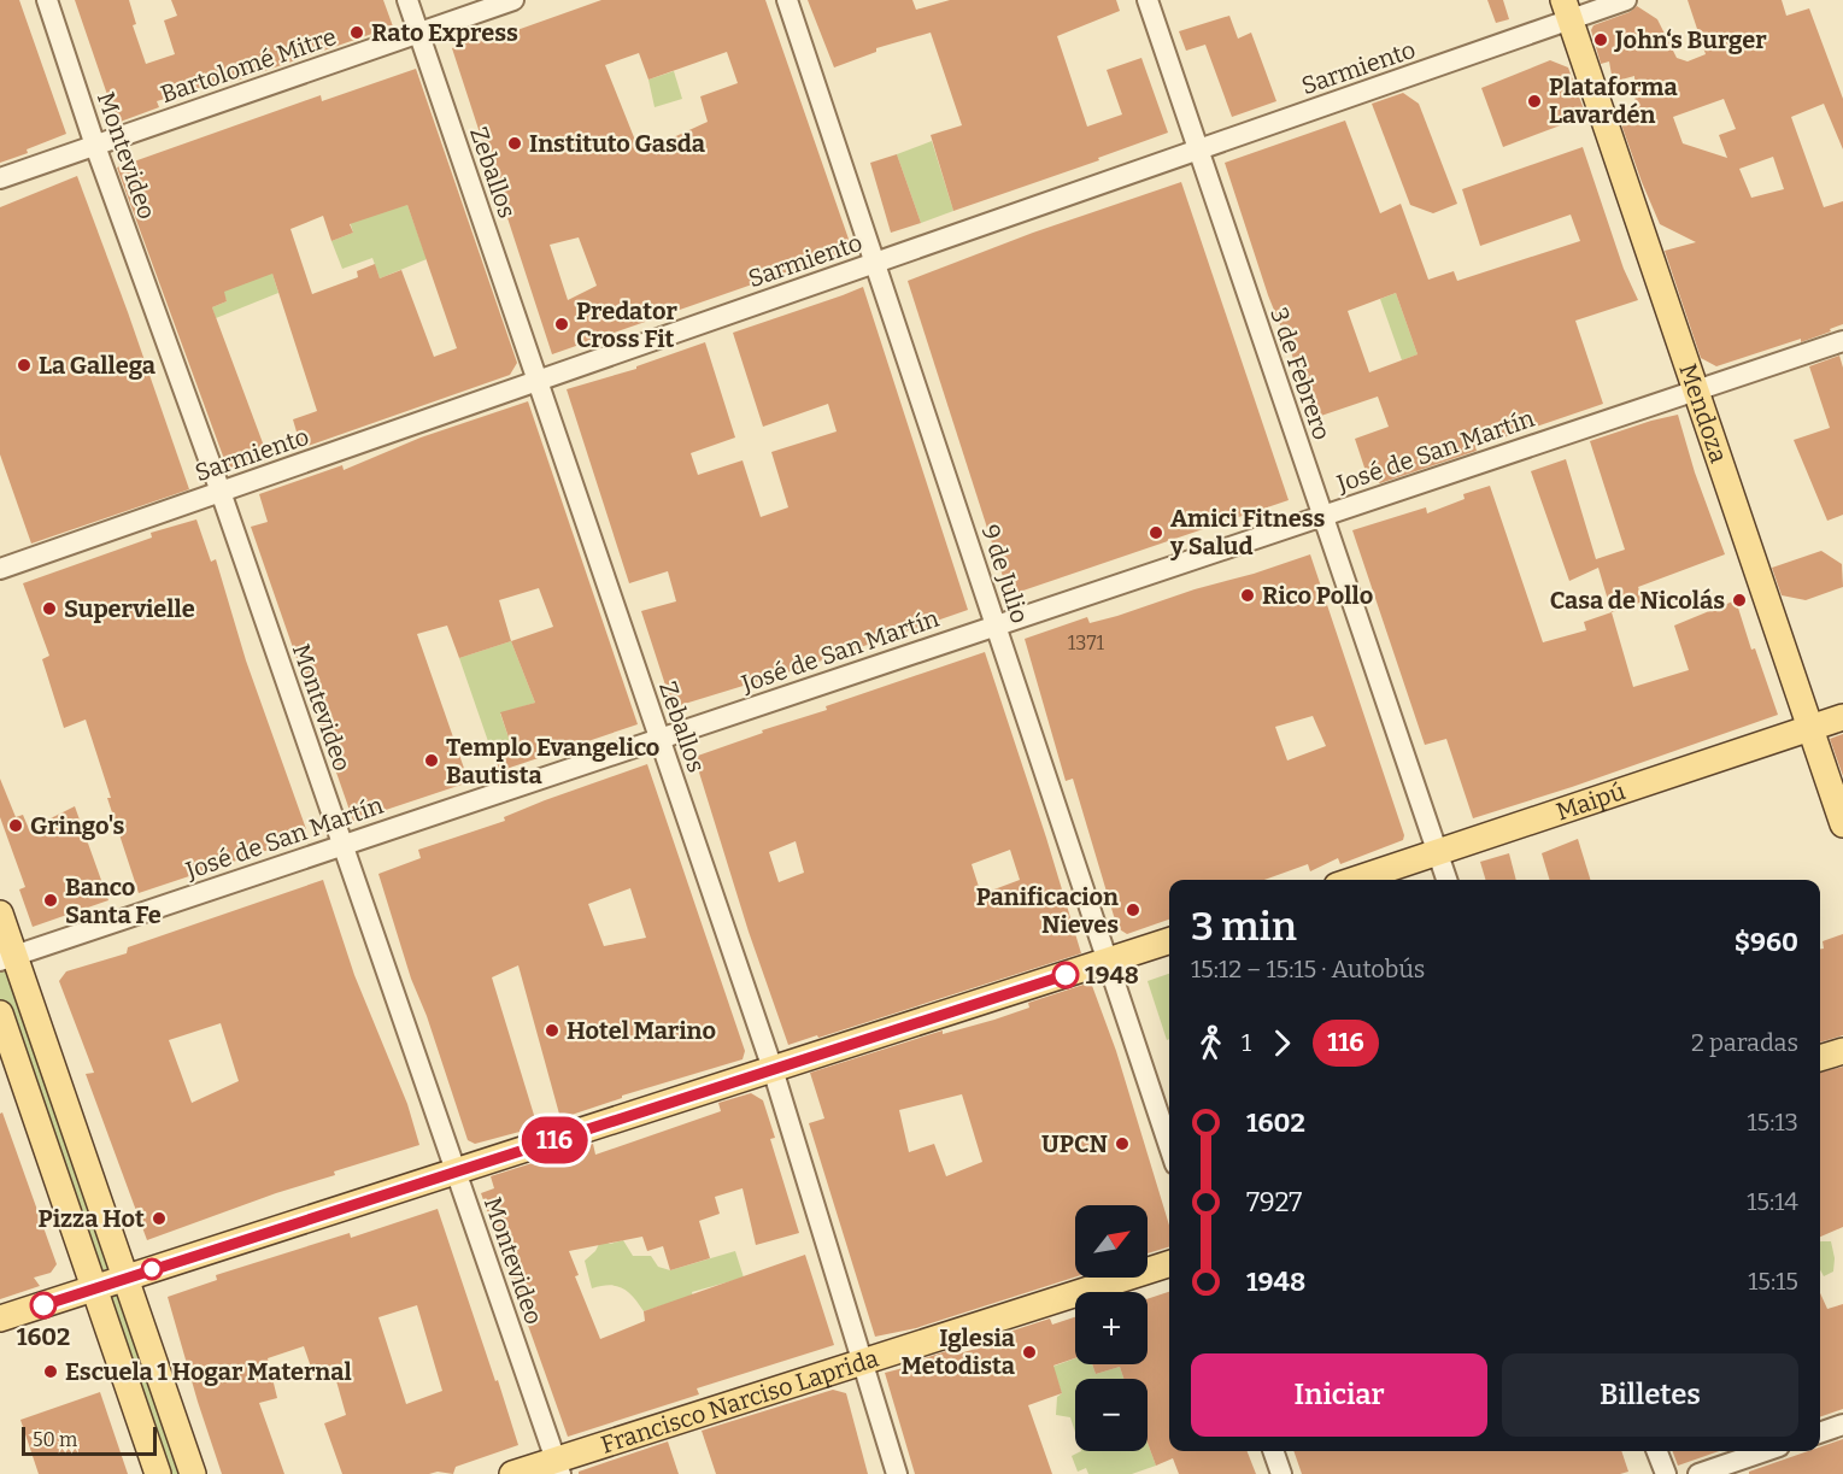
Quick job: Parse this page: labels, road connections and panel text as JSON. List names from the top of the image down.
{
  "streets": {
    "main road": ["Mendoza", "Maipú", "Francisco Narciso Laprida"],
    "street": [
      "Bartolomé Mitre",
      "Sarmiento",
      "Montevideo",
      "Zeballos",
      "3 de Febrero",
      "José de San Martín",
      "9 de Julio"
    ]
  },
  "crossings": [
    ["Bartolomé Mitre", "Montevideo"],
    ["Bartolomé Mitre", "Zeballos"],
    ["Sarmiento", "Montevideo"],
    ["Sarmiento", "Zeballos"],
    ["Sarmiento", "3 de Febrero"],
    ["Sarmiento", "Mendoza"],
    ["Sarmiento", "9 de Julio"],
    ["Montevideo", "José de San Martín"],
    ["Montevideo", "Francisco Narciso Laprida"],
    ["Zeballos", "José de San Martín"],
    ["Zeballos", "Francisco Narciso Laprida"],
    ["3 de Febrero", "José de San Martín"],
    ["3 de Febrero", "Maipú"],
    ["Mendoza", "José de San Martín"],
    ["Mendoza", "Maipú"],
    ["José de San Martín", "9 de Julio"]
  ],
  "places": [
    "Rato Express",
    "John‘s Burger",
    "Plataforma Lavardén",
    "Instituto Gasda",
    "Predator Cross Fit",
    "La Gallega",
    "Amici Fitness y Salud",
    "Rico Pollo",
    "Casa de Nicolás",
    "Supervielle",
    "Templo Evangelico Bautista",
    "Gringo's",
    "Banco Santa Fe",
    "Panificacion Nieves",
    "1948",
    "Hotel Marino",
    "UPCN",
    "Pizza Hot",
    "1602",
    "Iglesia Metodista",
    "Escuela 1 Hogar Maternal"
  ],
  "lines": ["bus line 116"],
  "house_numbers": ["1371"],
  "scale_bar": "50 m",
  "north": "top right",
  "page": {
    "on_map": "116",
    "heading": ["3 min", "15:12 – 15:15 · Autobús", "$960"],
    "legs": ["1", "116", "2 paradas"],
    "list": [
      {
        "name": "1602",
        "value": "15:13"
      },
      {
        "name": "7927",
        "value": "15:14"
      },
      {
        "name": "1948",
        "value": "15:15"
      }
    ],
    "map_buttons": ["+", "−"],
    "buttons": ["Iniciar", "Billetes"],
    "scale": "50 m"
  }
}
